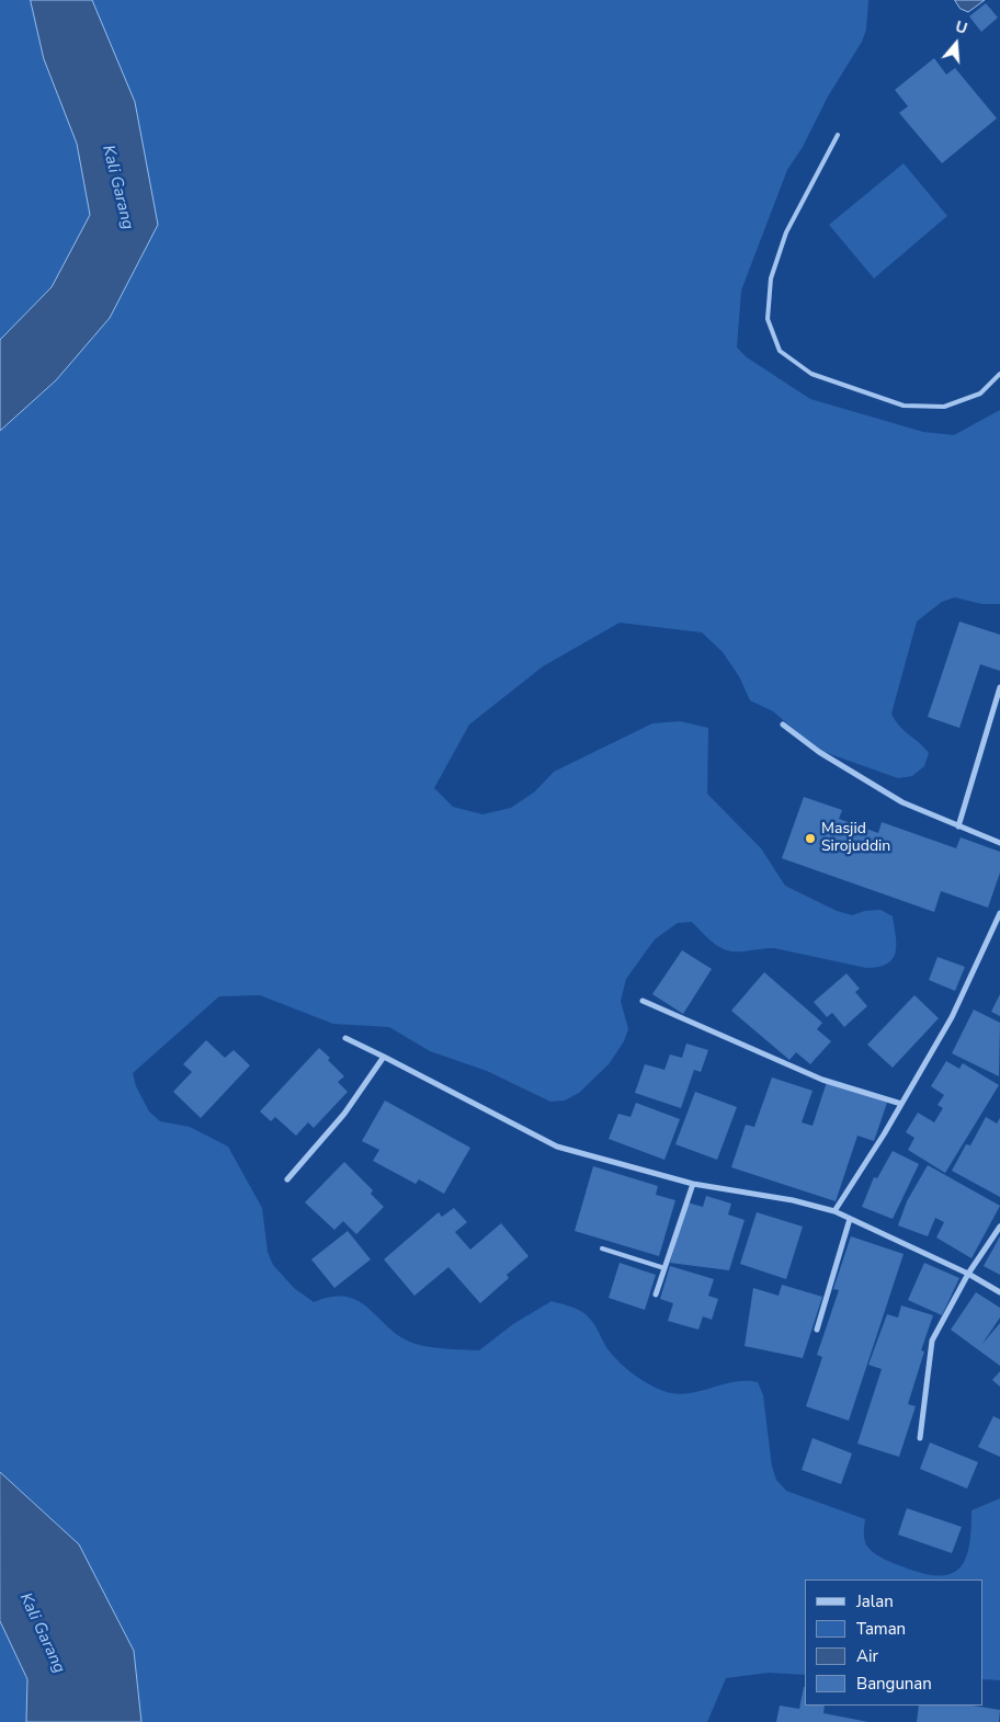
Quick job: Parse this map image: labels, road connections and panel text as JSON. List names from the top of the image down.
{
  "water": ["Kali Garang"],
  "places": ["Masjid Sirojuddin"],
  "legend": [
    "Jalan",
    "Taman",
    "Air",
    "Bangunan"
  ],
  "north": "top"
}
